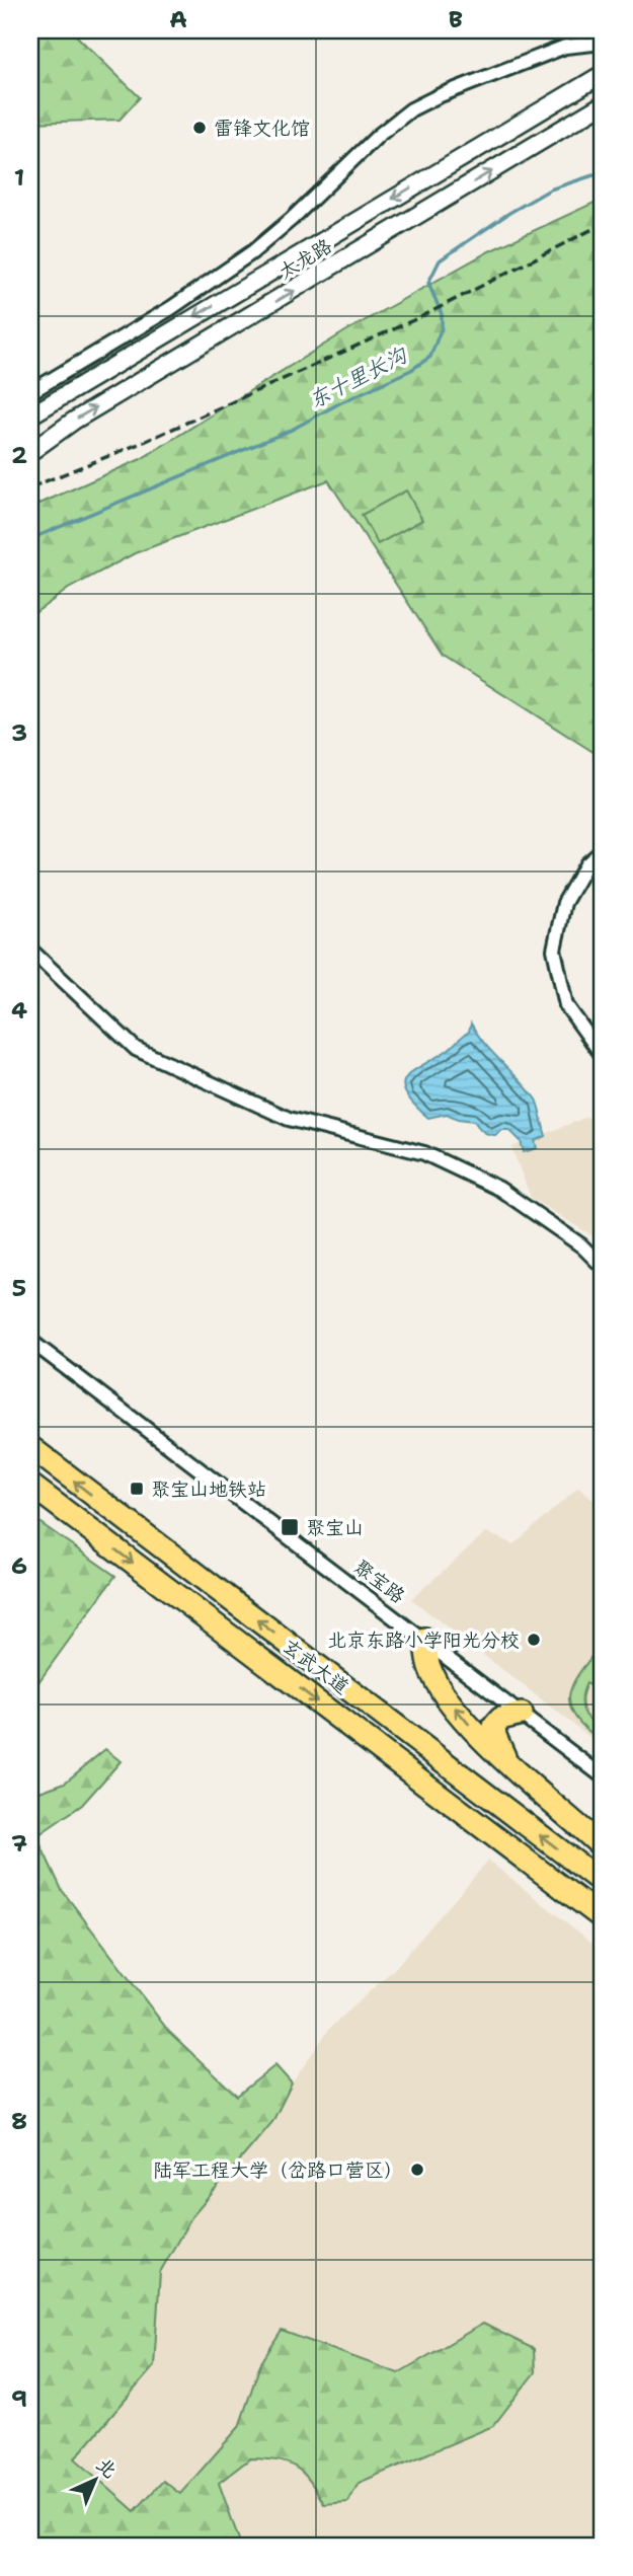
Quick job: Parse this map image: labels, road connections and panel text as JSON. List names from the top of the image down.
{
  "streets": {
    "highway": ["玄武大道"],
    "street": ["太龙路", "聚宝路"]
  },
  "water": ["东十里长沟"],
  "places": {
    "other": ["雷锋文化馆", "北京东路小学阳光分校", "陆军工程大学（岔路口营区）"],
    "transit": ["聚宝山地铁站", "聚宝山"]
  },
  "north": "top right",
  "grid": {
    "columns": ["A", "B"],
    "rows": [
      "1",
      "2",
      "3",
      "4",
      "5",
      "6",
      "7",
      "8",
      "9"
    ]
  }
}
